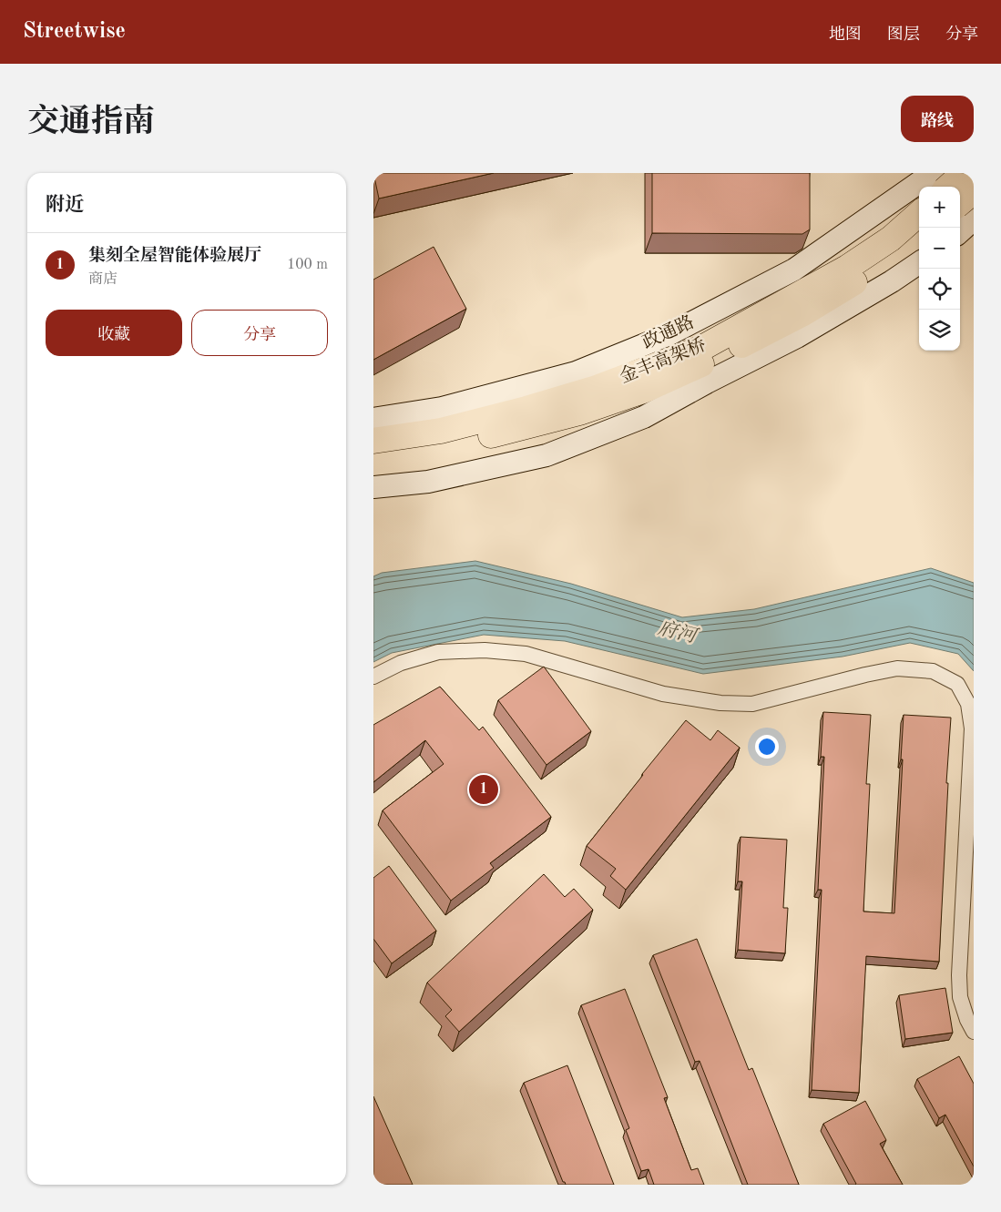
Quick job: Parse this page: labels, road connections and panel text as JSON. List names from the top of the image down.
{
  "streets": {
    "highway": ["金丰高架桥"],
    "main road": ["政通路"]
  },
  "water": ["府河"],
  "page": {
    "header": "Streetwise",
    "nav": ["地图", "图层", "分享"],
    "title": "交通指南",
    "buttons": [
      "路线",
      ["收藏", "分享"]
    ],
    "heading": "附近",
    "map_buttons": ["+", "−"],
    "list": [
      {
        "mark": "1",
        "name": "集刻全屋智能体验展厅",
        "note": "商店",
        "value": "100 m"
      }
    ],
    "pins": "1"
  }
}
